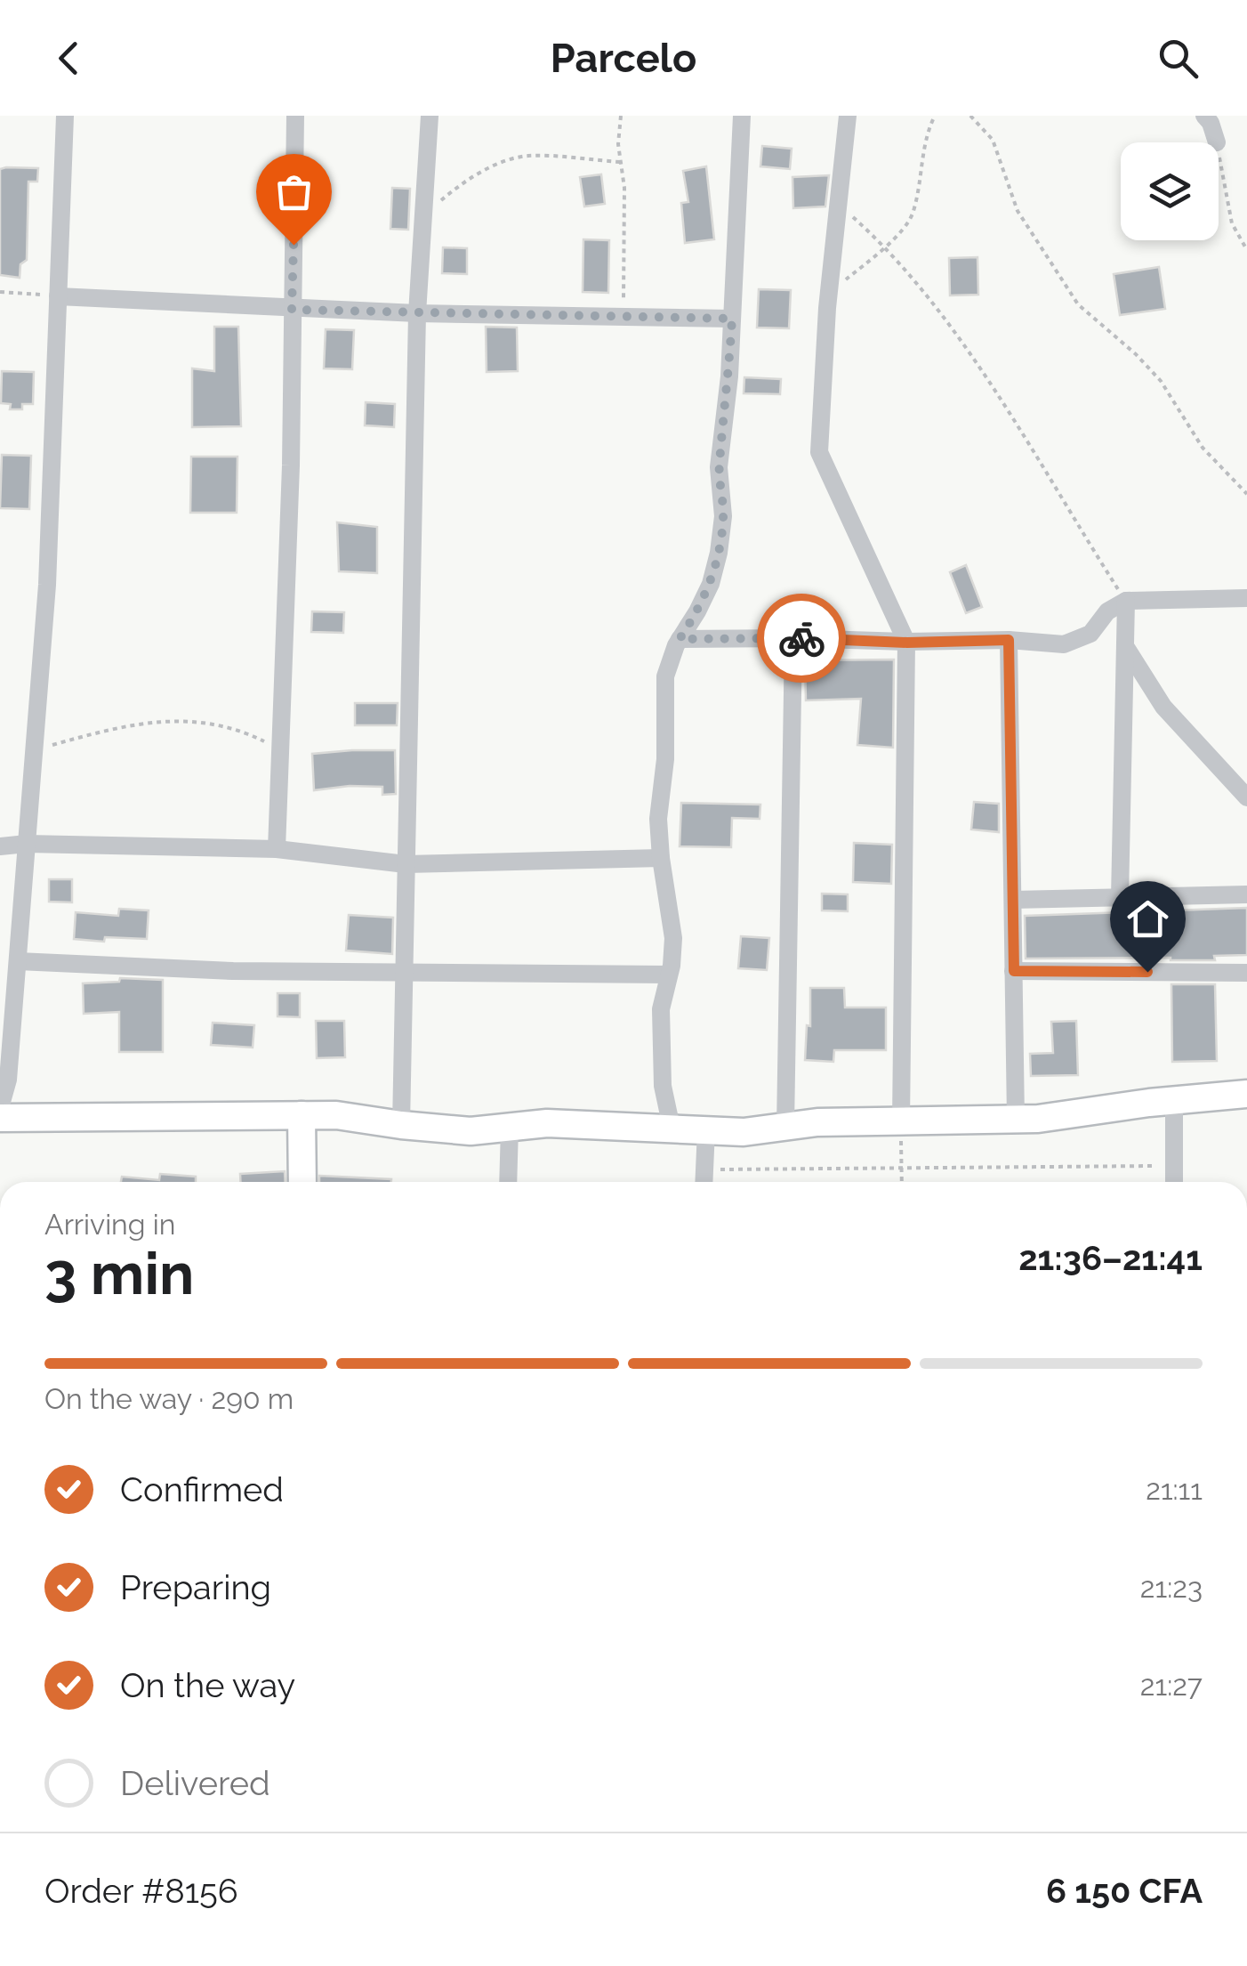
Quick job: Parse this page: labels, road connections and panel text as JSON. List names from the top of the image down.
{
  "page": {
    "header": "Parcelo",
    "heading": ["3 min", "Arriving in", "21:36–21:41"],
    "panel": ["Order #8156", "6 150 CFA"],
    "bar": "On the way · 290 m",
    "list": [
      ["Confirmed", "21:11"],
      ["Preparing", "21:23"],
      ["On the way", "21:27"],
      "Delivered"
    ]
  }
}
